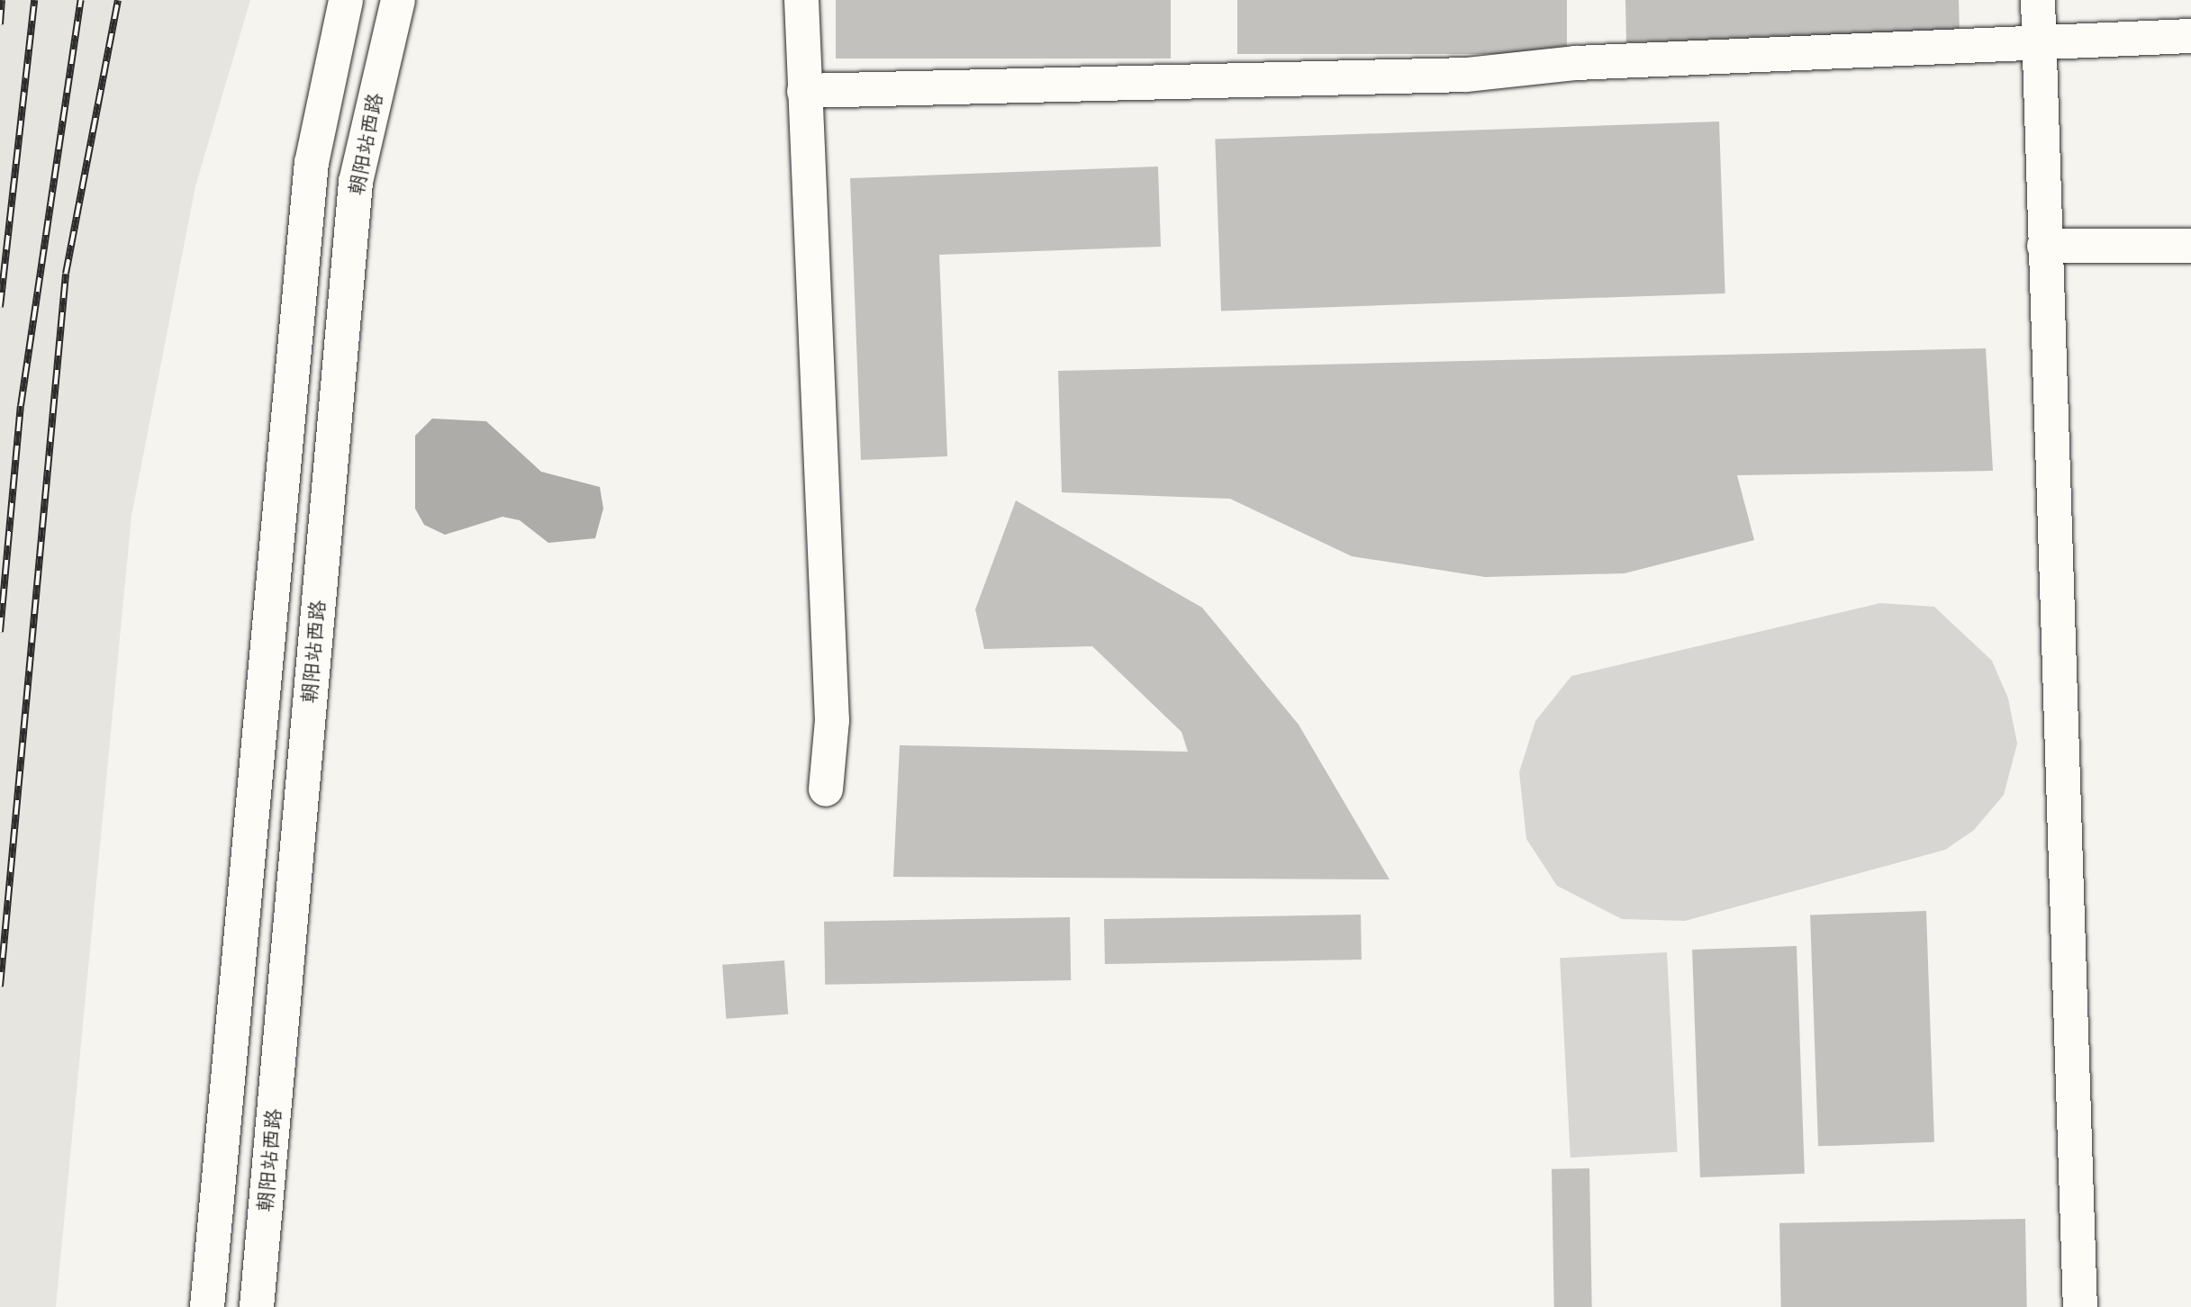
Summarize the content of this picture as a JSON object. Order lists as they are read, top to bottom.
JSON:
{
  "streets": {
    "street": ["朝阳站西路"]
  }
}
